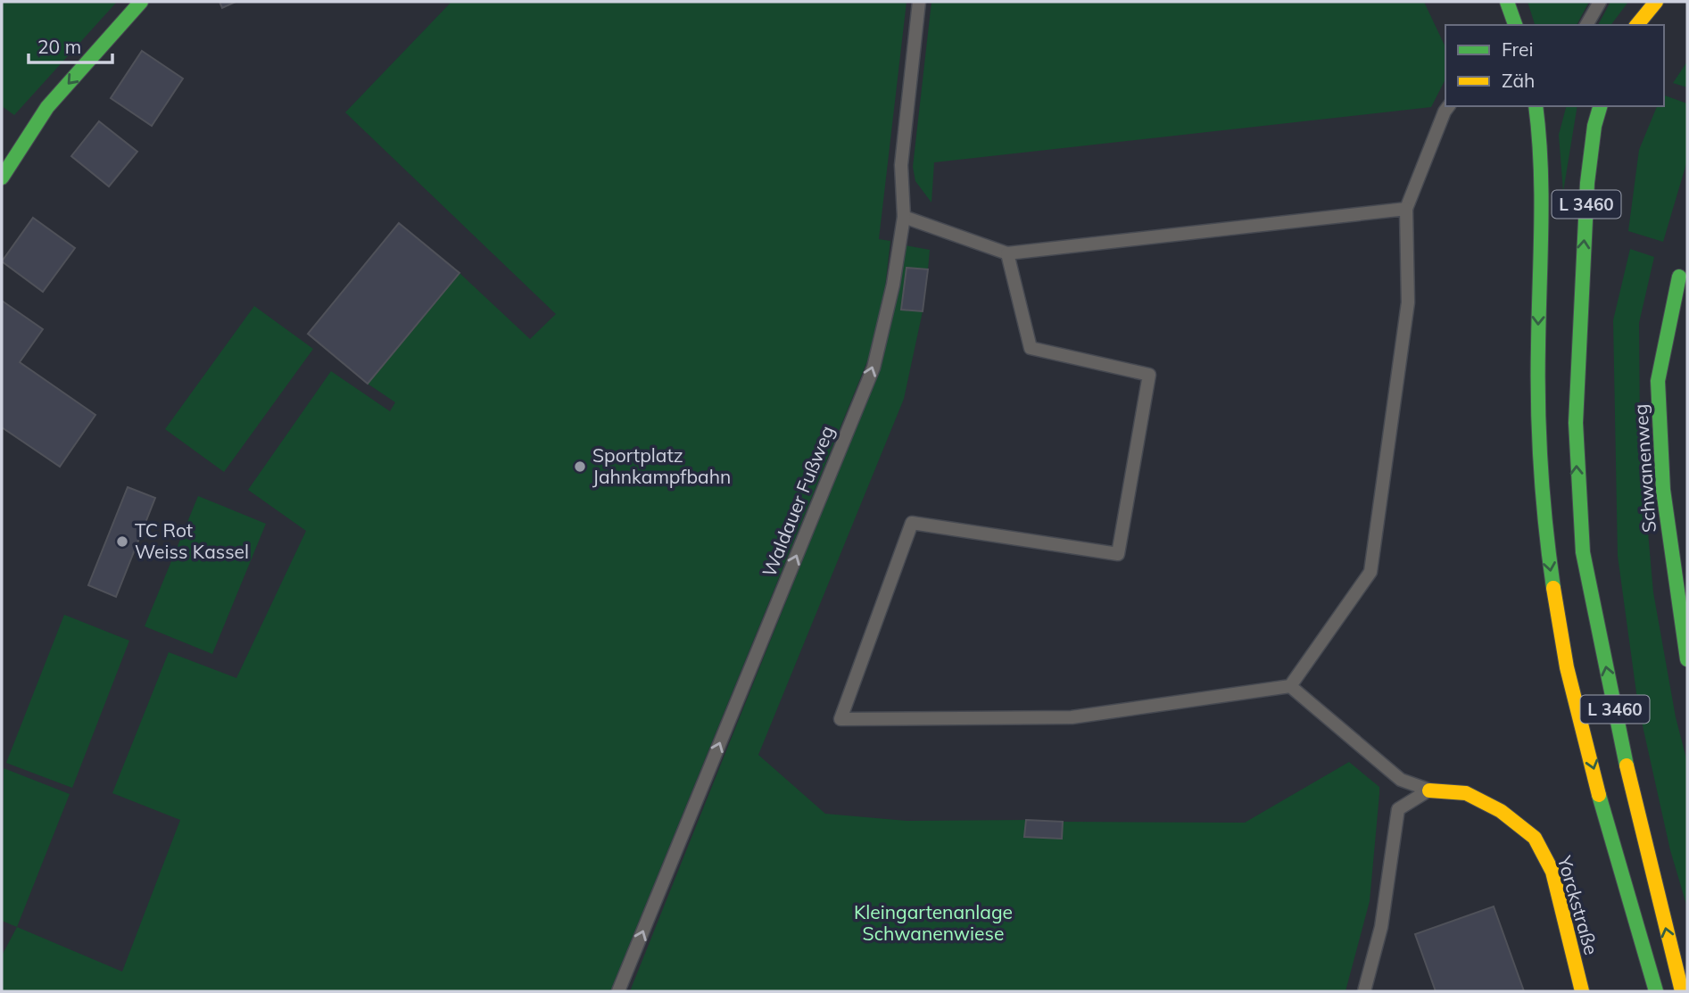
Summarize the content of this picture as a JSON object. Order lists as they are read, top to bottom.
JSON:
{
  "streets": {
    "main road": ["L 3460", "Schwanenweg", "Yorckstraße"],
    "lane": ["Waldauer Fußweg"]
  },
  "one_way": ["Waldauer Fußweg"],
  "parks": ["Kleingartenanlage Schwanenwiese"],
  "places": ["Sportplatz Jahnkampfbahn", "TC Rot Weiss Kassel"],
  "legend": ["Frei", "Zäh"],
  "scale_bar": "20 m"
}
